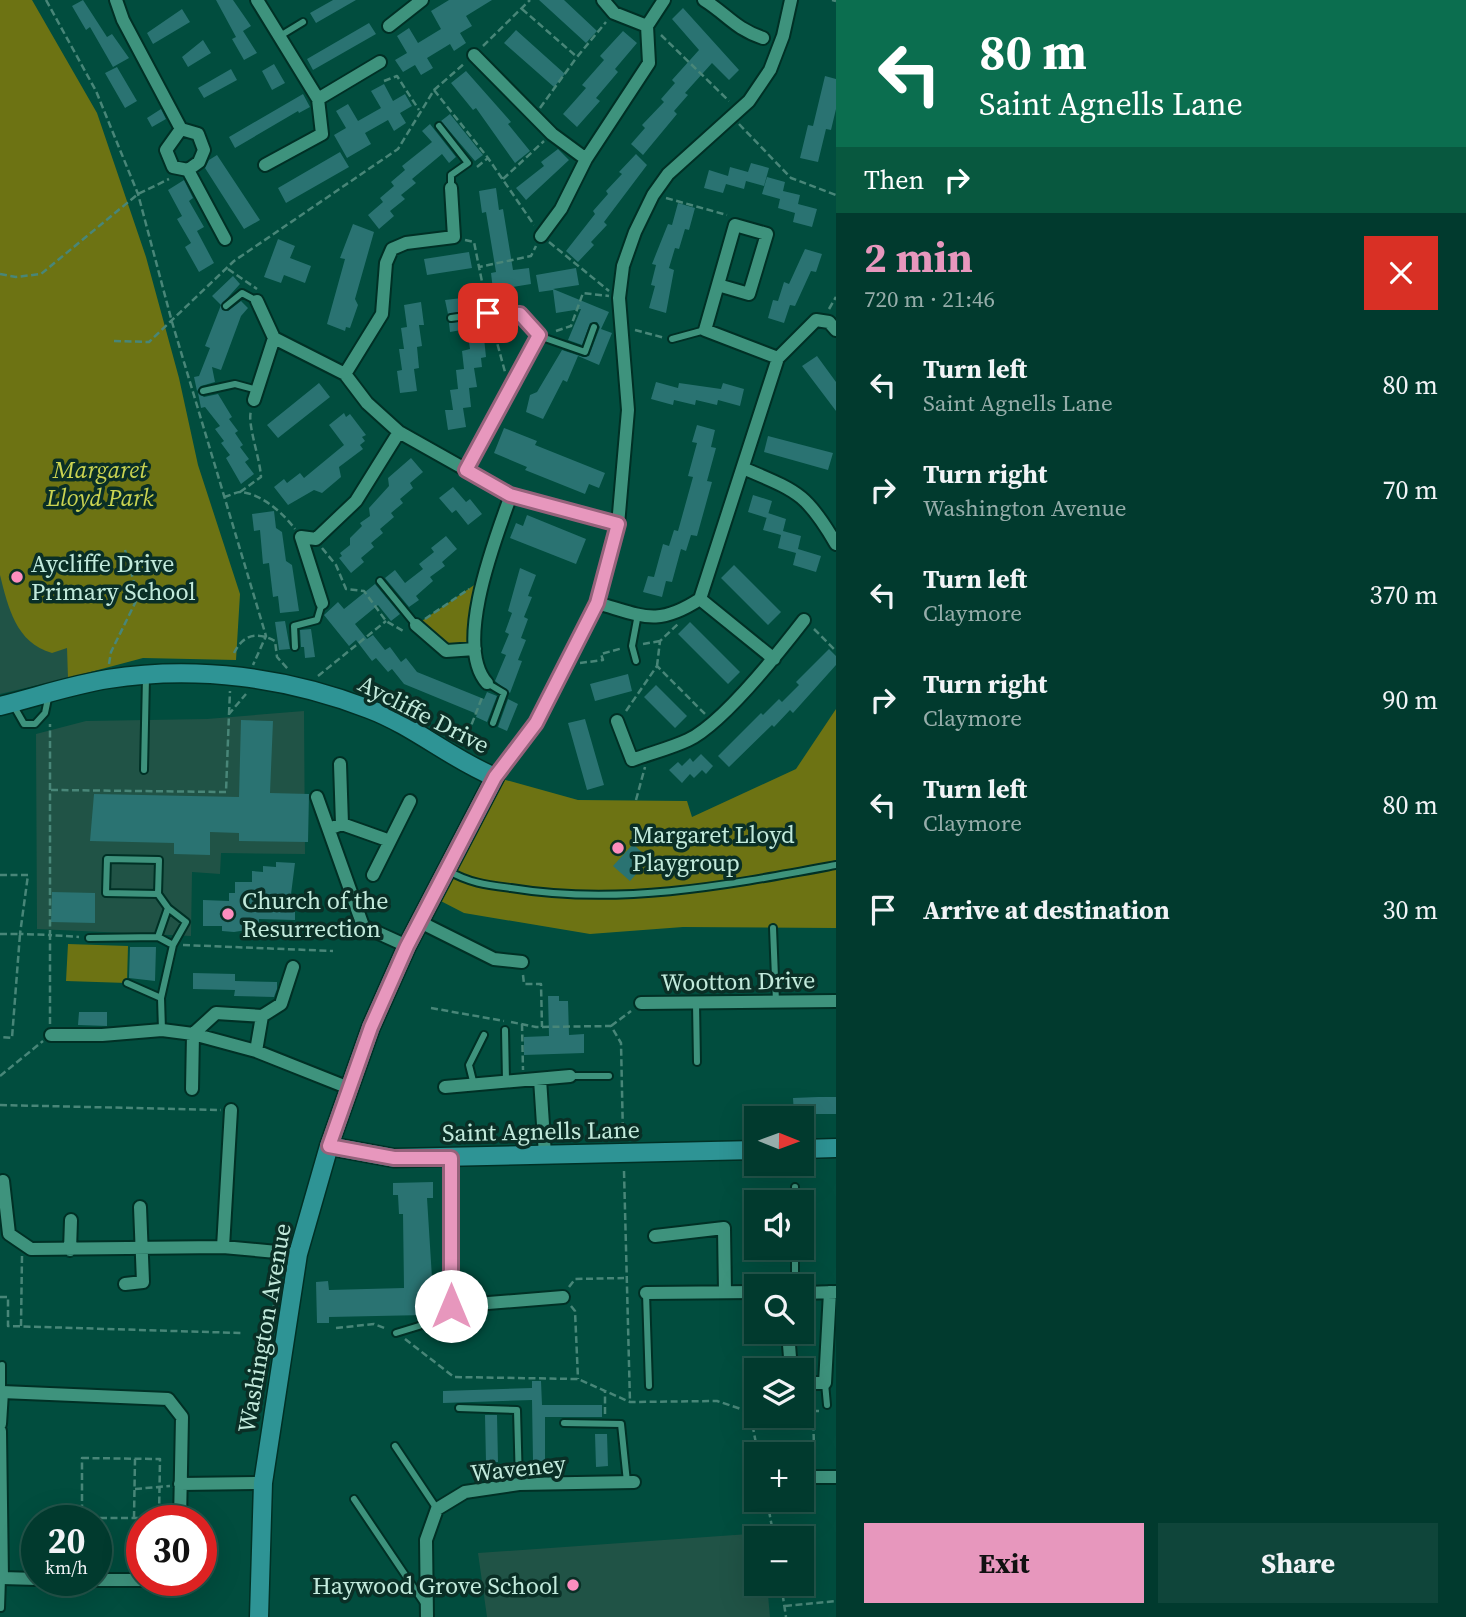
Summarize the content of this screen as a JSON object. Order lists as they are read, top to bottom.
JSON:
{
  "streets": {
    "street": [
      "Aycliffe Drive",
      "Wootton Drive",
      "Saint Agnells Lane",
      "Washington Avenue",
      "Waveney"
    ]
  },
  "crossings": [
    ["Aycliffe Drive", "Washington Avenue"],
    ["Saint Agnells Lane", "Washington Avenue"]
  ],
  "parks": ["Margaret Lloyd Park"],
  "places": [
    "Aycliffe Drive Primary School",
    "Margaret Lloyd Playgroup",
    "Church of the Resurrection",
    "Haywood Grove School"
  ],
  "north": "right",
  "page": {
    "turn": ["80 m", "Saint Agnells Lane"],
    "then": "Then",
    "heading": ["2 min", "720 m · 21:46"],
    "list": [
      {
        "name": "Turn left",
        "note": "Saint Agnells Lane",
        "value": "80 m"
      },
      {
        "name": "Turn right",
        "note": "Washington Avenue",
        "value": "70 m"
      },
      {
        "name": "Turn left",
        "note": "Claymore",
        "value": "370 m"
      },
      {
        "name": "Turn right",
        "note": "Claymore",
        "value": "90 m"
      },
      {
        "name": "Turn left",
        "note": "Claymore",
        "value": "80 m"
      },
      {
        "name": "Arrive at destination",
        "value": "30 m"
      }
    ],
    "map_buttons": ["+", "−"],
    "speed": "20 km/h",
    "limit": "30",
    "buttons": ["Exit", "Share"]
  }
}
